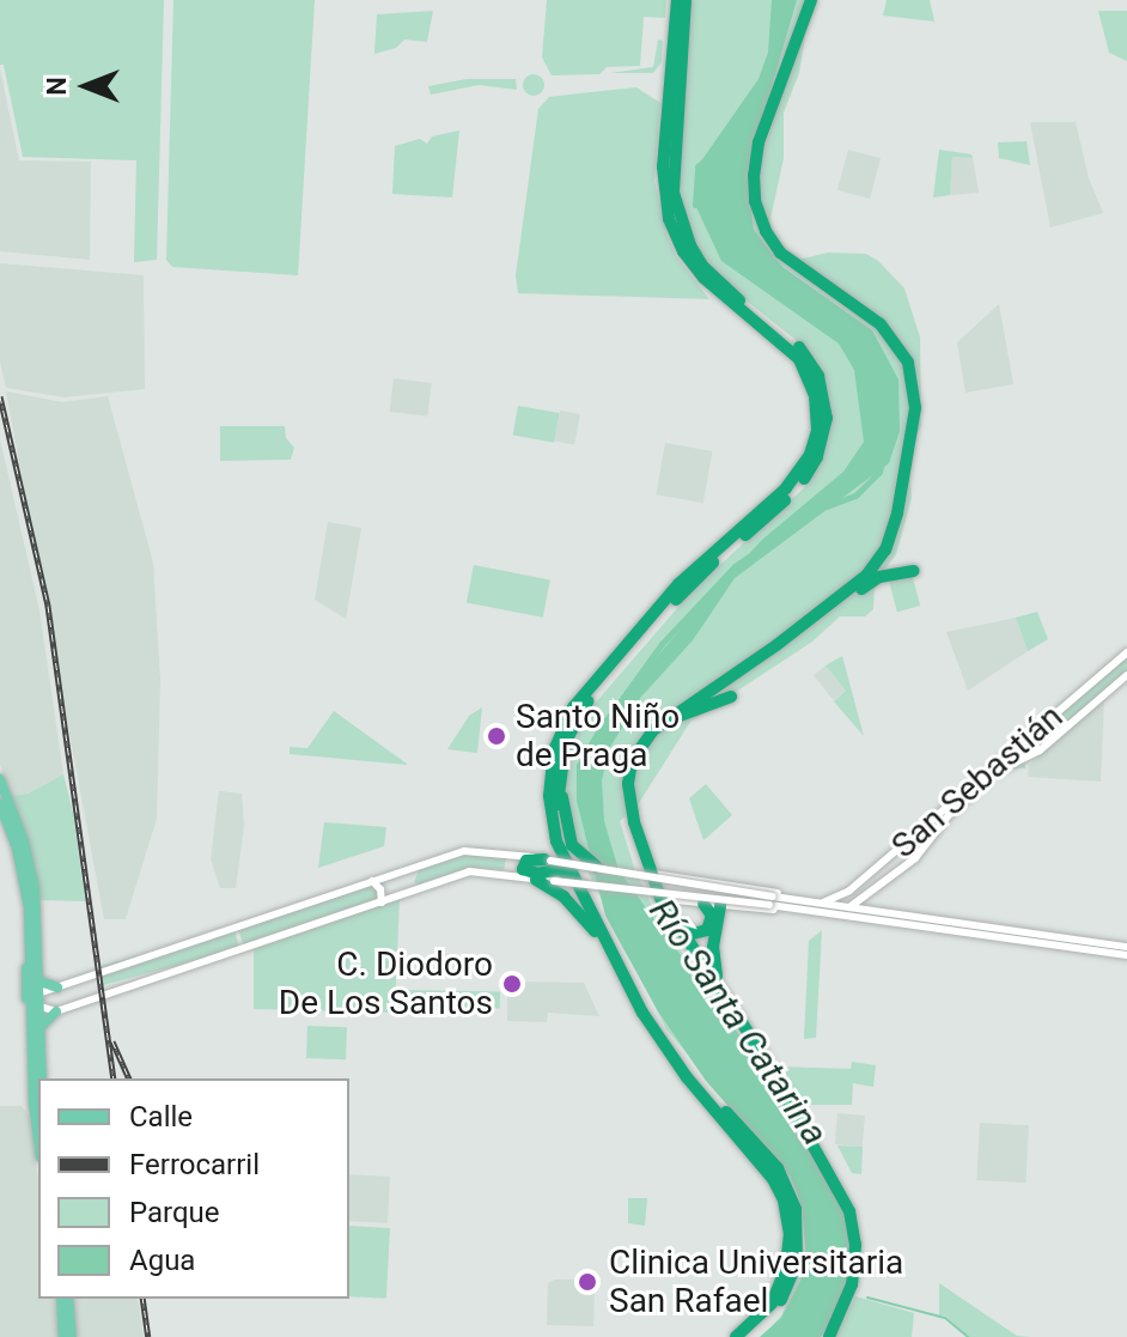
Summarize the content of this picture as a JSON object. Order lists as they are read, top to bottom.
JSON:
{
  "streets": {
    "main road": ["San Sebastián"]
  },
  "water": ["Río Santa Catarina"],
  "places": ["Santo Niño de Praga", "C. Diodoro De Los Santos", "Clinica Universitaria San Rafael"],
  "legend": [
    "Calle",
    "Ferrocarril",
    "Parque",
    "Agua"
  ],
  "north": "left"
}
